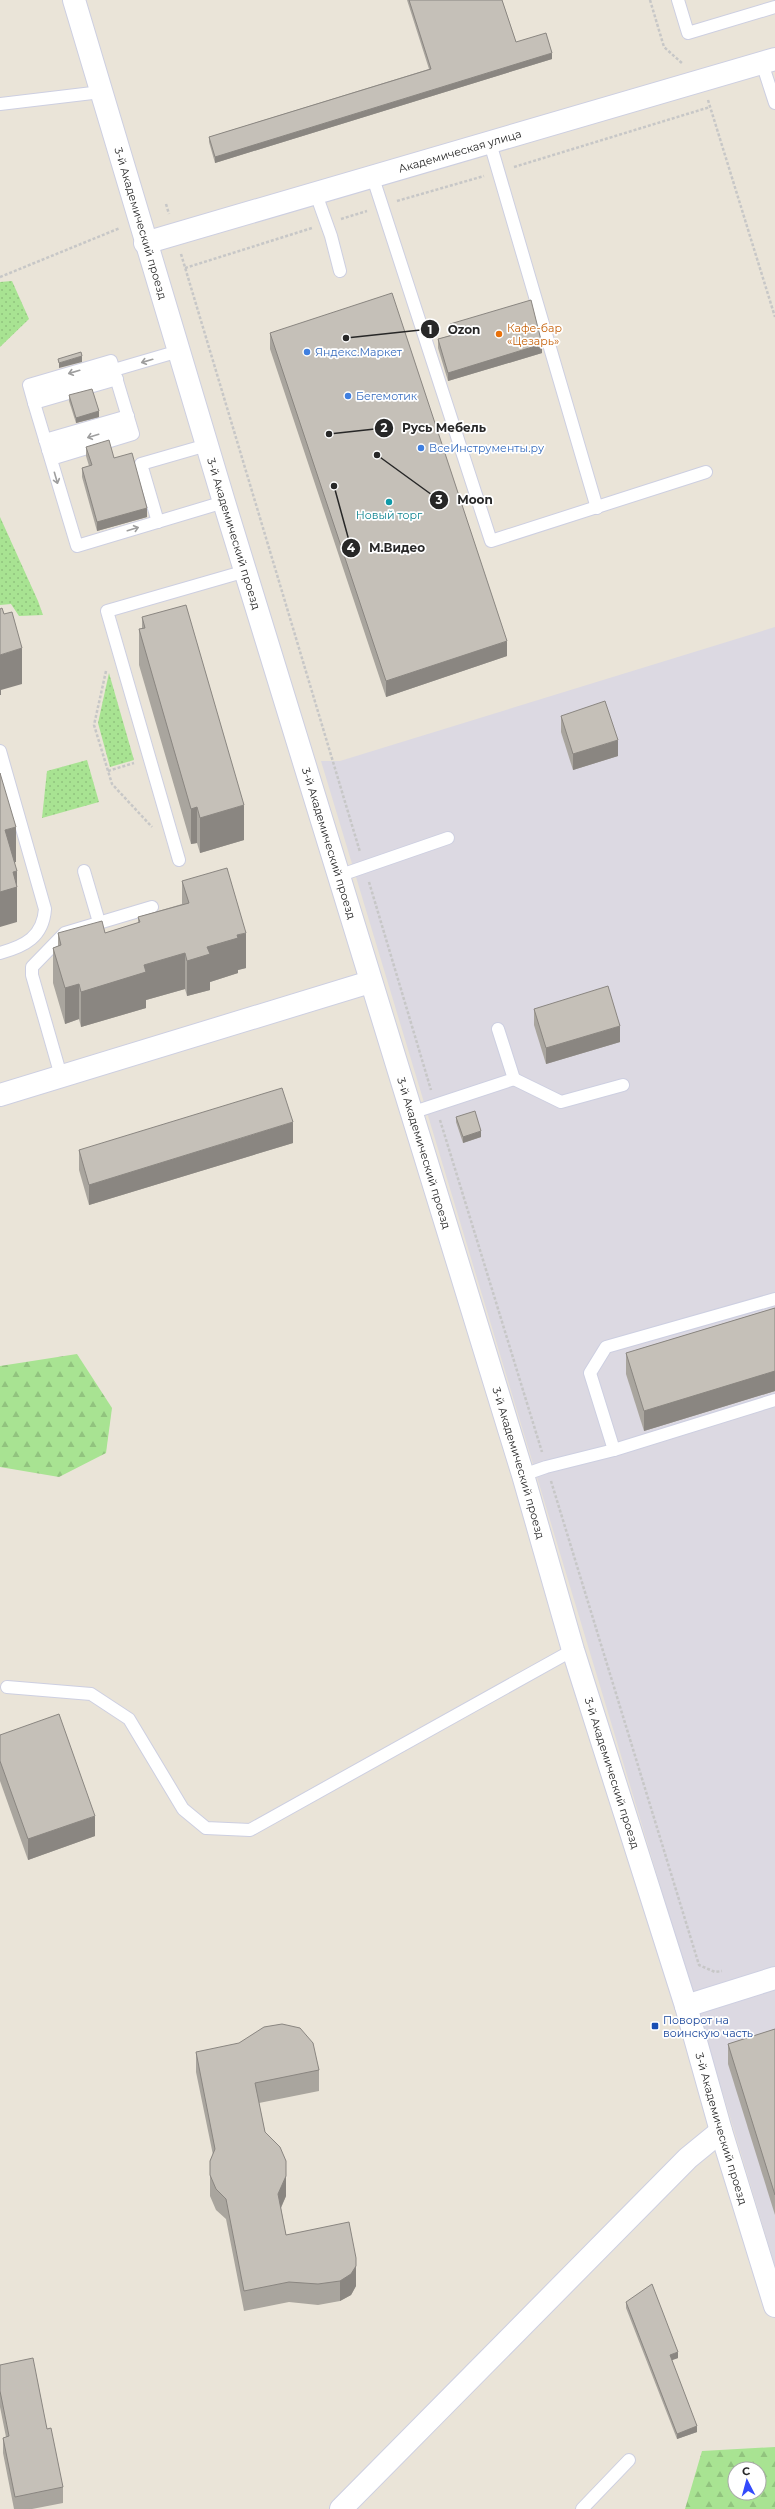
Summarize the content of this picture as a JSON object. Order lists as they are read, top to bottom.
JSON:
{
  "streets": {
    "street": ["Академическая улица", "3-й Академический проезд"]
  },
  "crossings": [
    ["Академическая улица", "3-й Академический проезд"]
  ],
  "places": {
    "other": [
      "Кафе-бар «Цезарь»",
      "Ozon",
      "Яндекс.Маркет",
      "Бегемотик",
      "Русь Мебель",
      "ВсеИнструменты.ру",
      "Moon",
      "М.Видео",
      "Новый торг"
    ],
    "transit": ["Поворот на воинскую часть"]
  },
  "north": "top"
}
